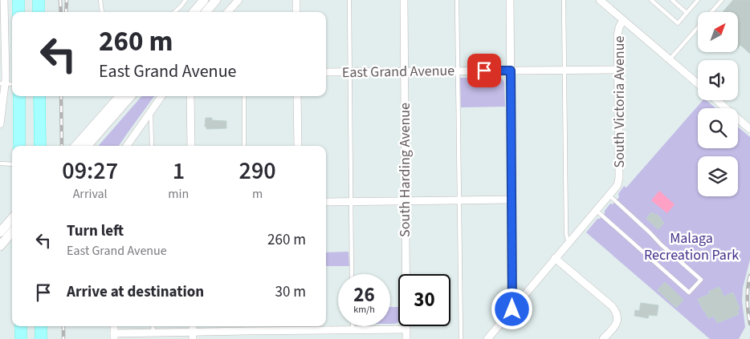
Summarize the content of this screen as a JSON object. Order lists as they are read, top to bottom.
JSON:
{
  "streets": {
    "street": ["East Grand Avenue", "South Victoria Avenue", "South Harding Avenue"]
  },
  "crossings": [
    ["East Grand Avenue", "South Victoria Avenue"],
    ["East Grand Avenue", "South Harding Avenue"]
  ],
  "parks": ["Malaga Recreation Park"],
  "north": "top right",
  "page": {
    "turn": ["260 m", "East Grand Avenue"],
    "eta": [
      "09:27",
      "Arrival",
      "1",
      "min",
      "290",
      "m"
    ],
    "list": [
      {
        "name": "Turn left",
        "note": "East Grand Avenue",
        "value": "260 m"
      },
      {
        "name": "Arrive at destination",
        "value": "30 m"
      }
    ],
    "speed": "26 km/h",
    "limit": "30"
  }
}
